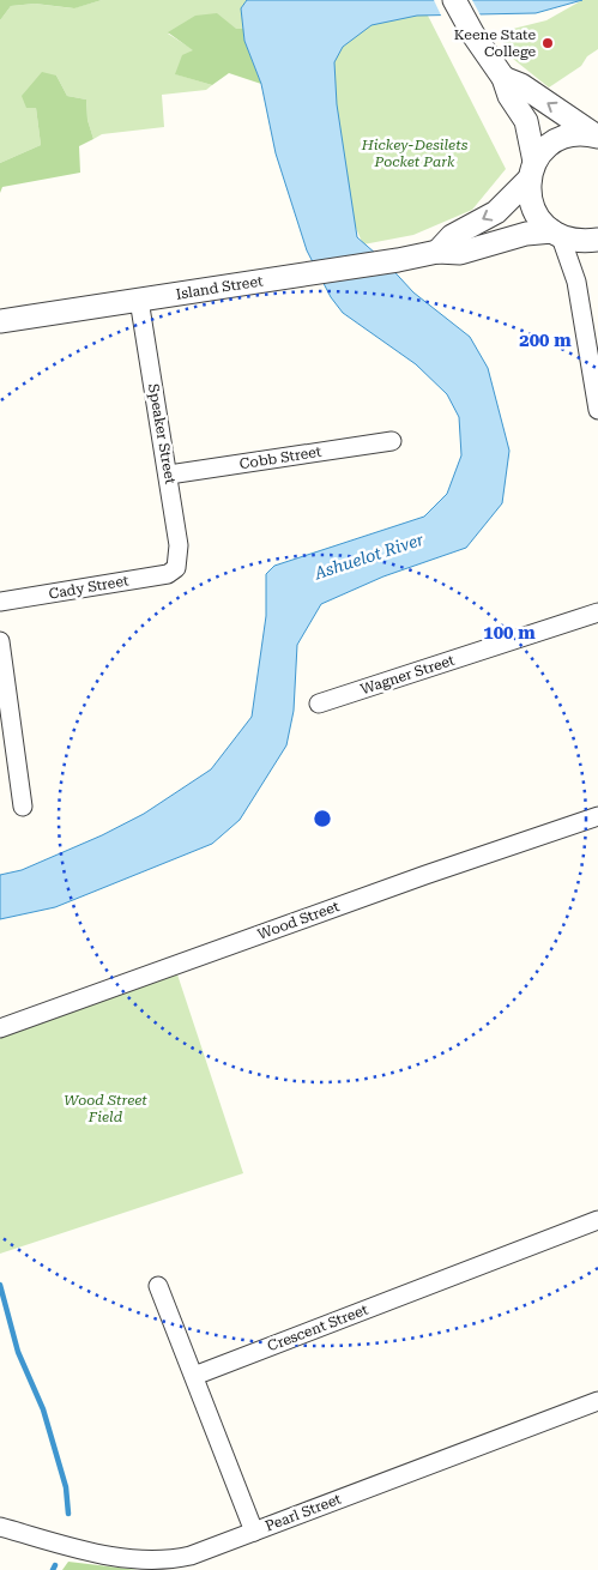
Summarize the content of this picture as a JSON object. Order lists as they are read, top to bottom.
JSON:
{
  "streets": {
    "street": [
      "Island Street",
      "Speaker Street",
      "Cobb Street",
      "Cady Street",
      "Wagner Street",
      "Wood Street",
      "Crescent Street",
      "Pearl Street"
    ]
  },
  "crossings": [
    ["Island Street", "Speaker Street"],
    ["Speaker Street", "Cobb Street"],
    ["Speaker Street", "Cady Street"]
  ],
  "water": ["Ashuelot River"],
  "parks": ["Hickey-Desilets Pocket Park", "Wood Street Field"],
  "places": ["Keene State College"],
  "rings": ["200 m", "100 m"]
}
